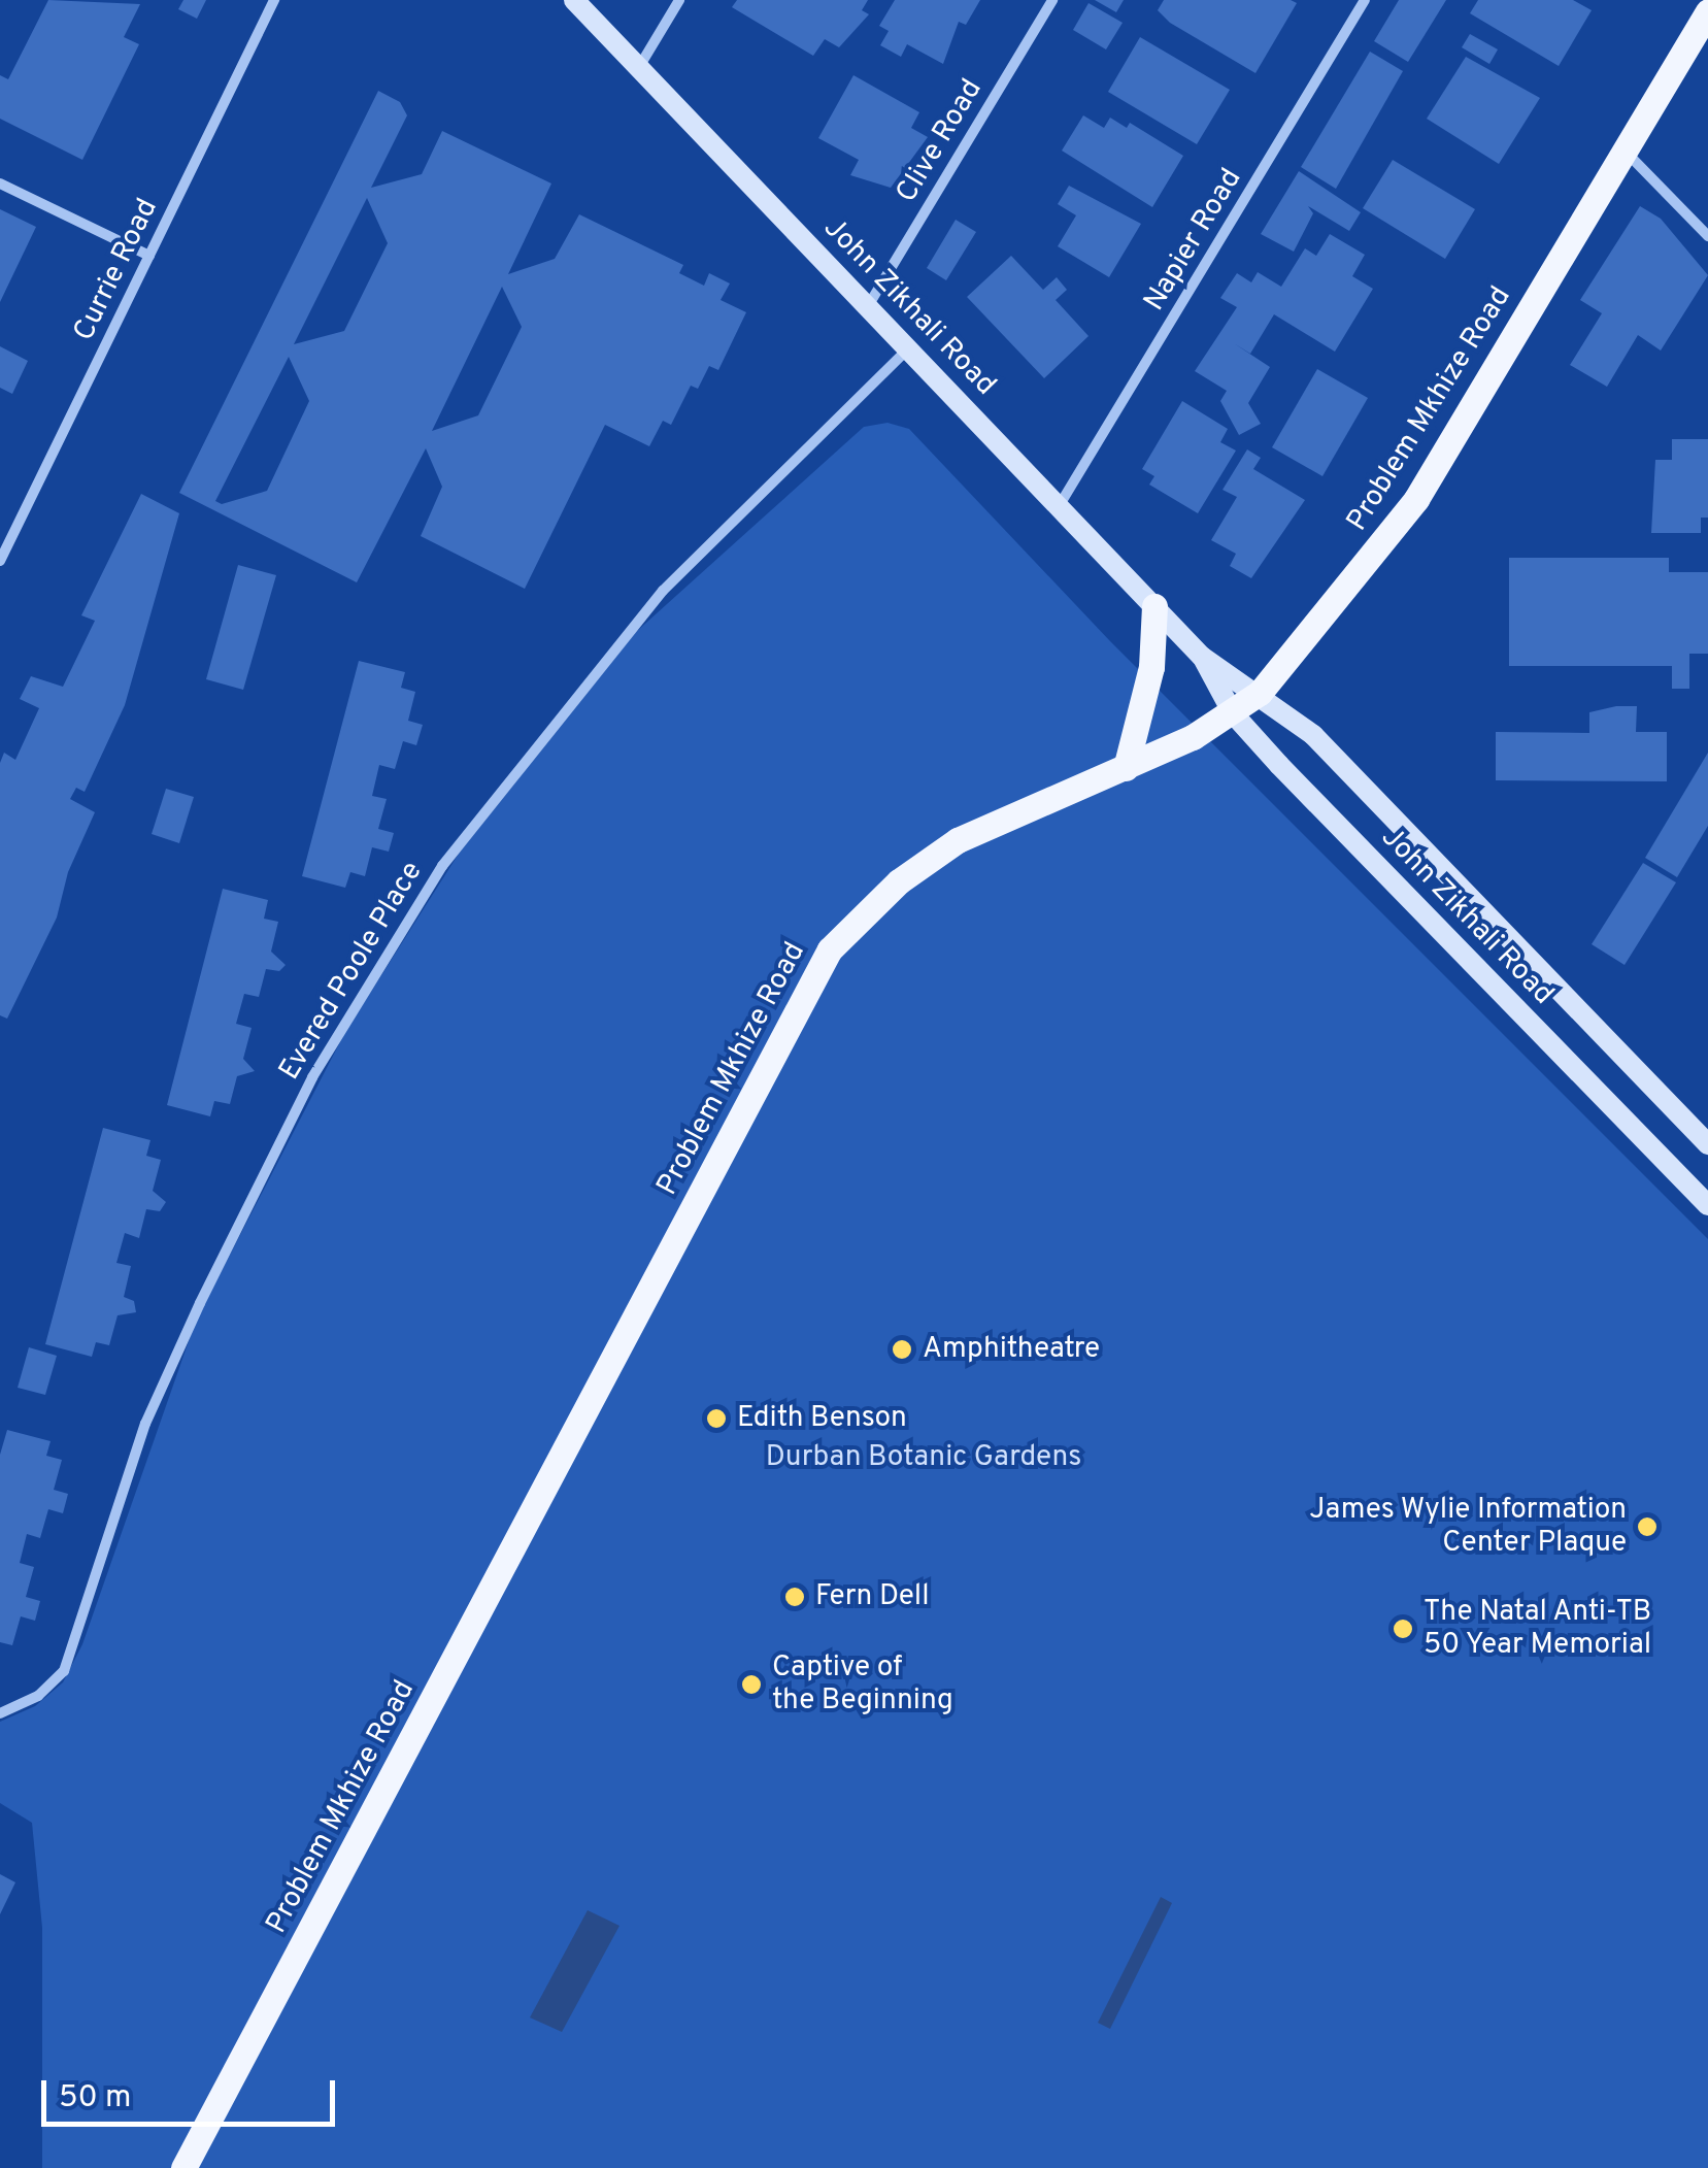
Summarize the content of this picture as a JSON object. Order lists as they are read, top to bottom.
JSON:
{
  "streets": {
    "main road": ["John Zikhali Road", "Problem Mkhize Road"],
    "street": [
      "Clive Road",
      "Napier Road",
      "Currie Road",
      "Evered Poole Place"
    ]
  },
  "crossings": [
    ["Clive Road", "John Zikhali Road"],
    ["Napier Road", "John Zikhali Road"],
    ["John Zikhali Road", "Problem Mkhize Road"],
    ["John Zikhali Road", "Evered Poole Place"]
  ],
  "parks": ["Durban Botanic Gardens"],
  "places": [
    "Amphitheatre",
    "Edith Benson",
    "James Wylie Information Center Plaque",
    "Fern Dell",
    "The Natal Anti-TB 50 Year Memorial",
    "Captive of the Beginning"
  ],
  "scale_bar": "50 m"
}
